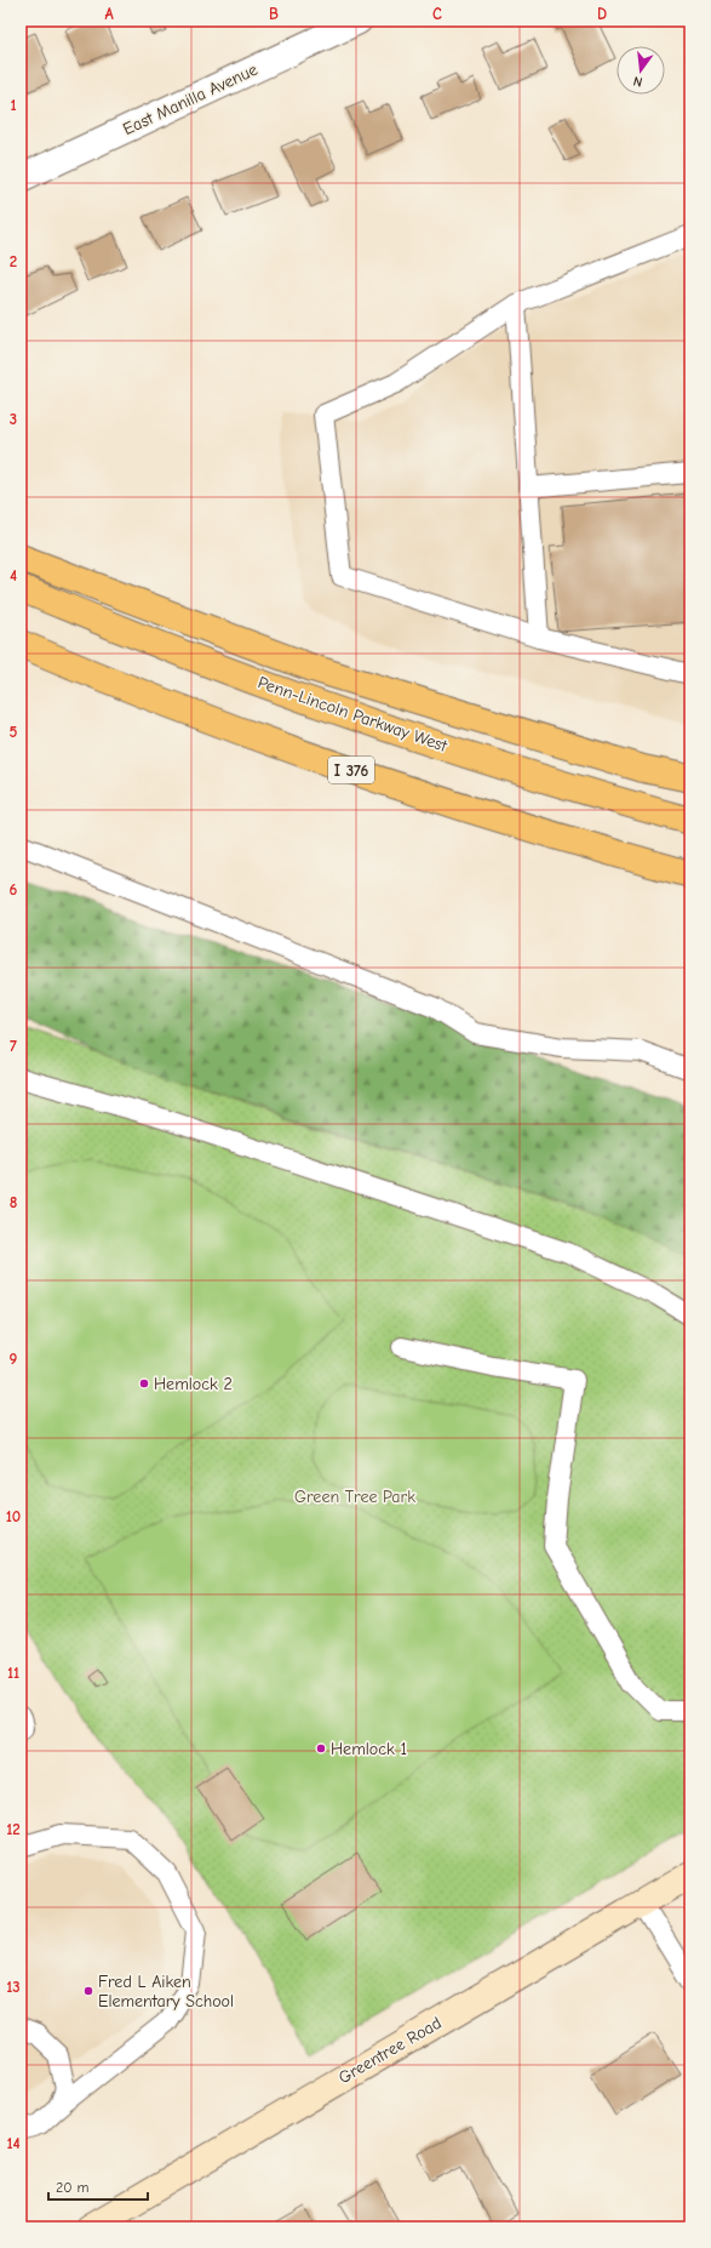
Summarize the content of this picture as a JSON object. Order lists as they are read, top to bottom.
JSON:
{
  "streets": {
    "highway": ["Penn-Lincoln Parkway West", "I 376"],
    "main road": ["Greentree Road"],
    "street": ["East Manilla Avenue"]
  },
  "parks": ["Green Tree Park"],
  "places": ["Hemlock 2", "Hemlock 1", "Fred L Aiken Elementary School"],
  "scale_bar": "20 m",
  "north": "bottom",
  "grid": {
    "columns": [
      "A",
      "B",
      "C",
      "D"
    ],
    "rows": [
      "1",
      "2",
      "3",
      "4",
      "5",
      "6",
      "7",
      "8",
      "9",
      "10",
      "11",
      "12",
      "13",
      "14"
    ]
  }
}
